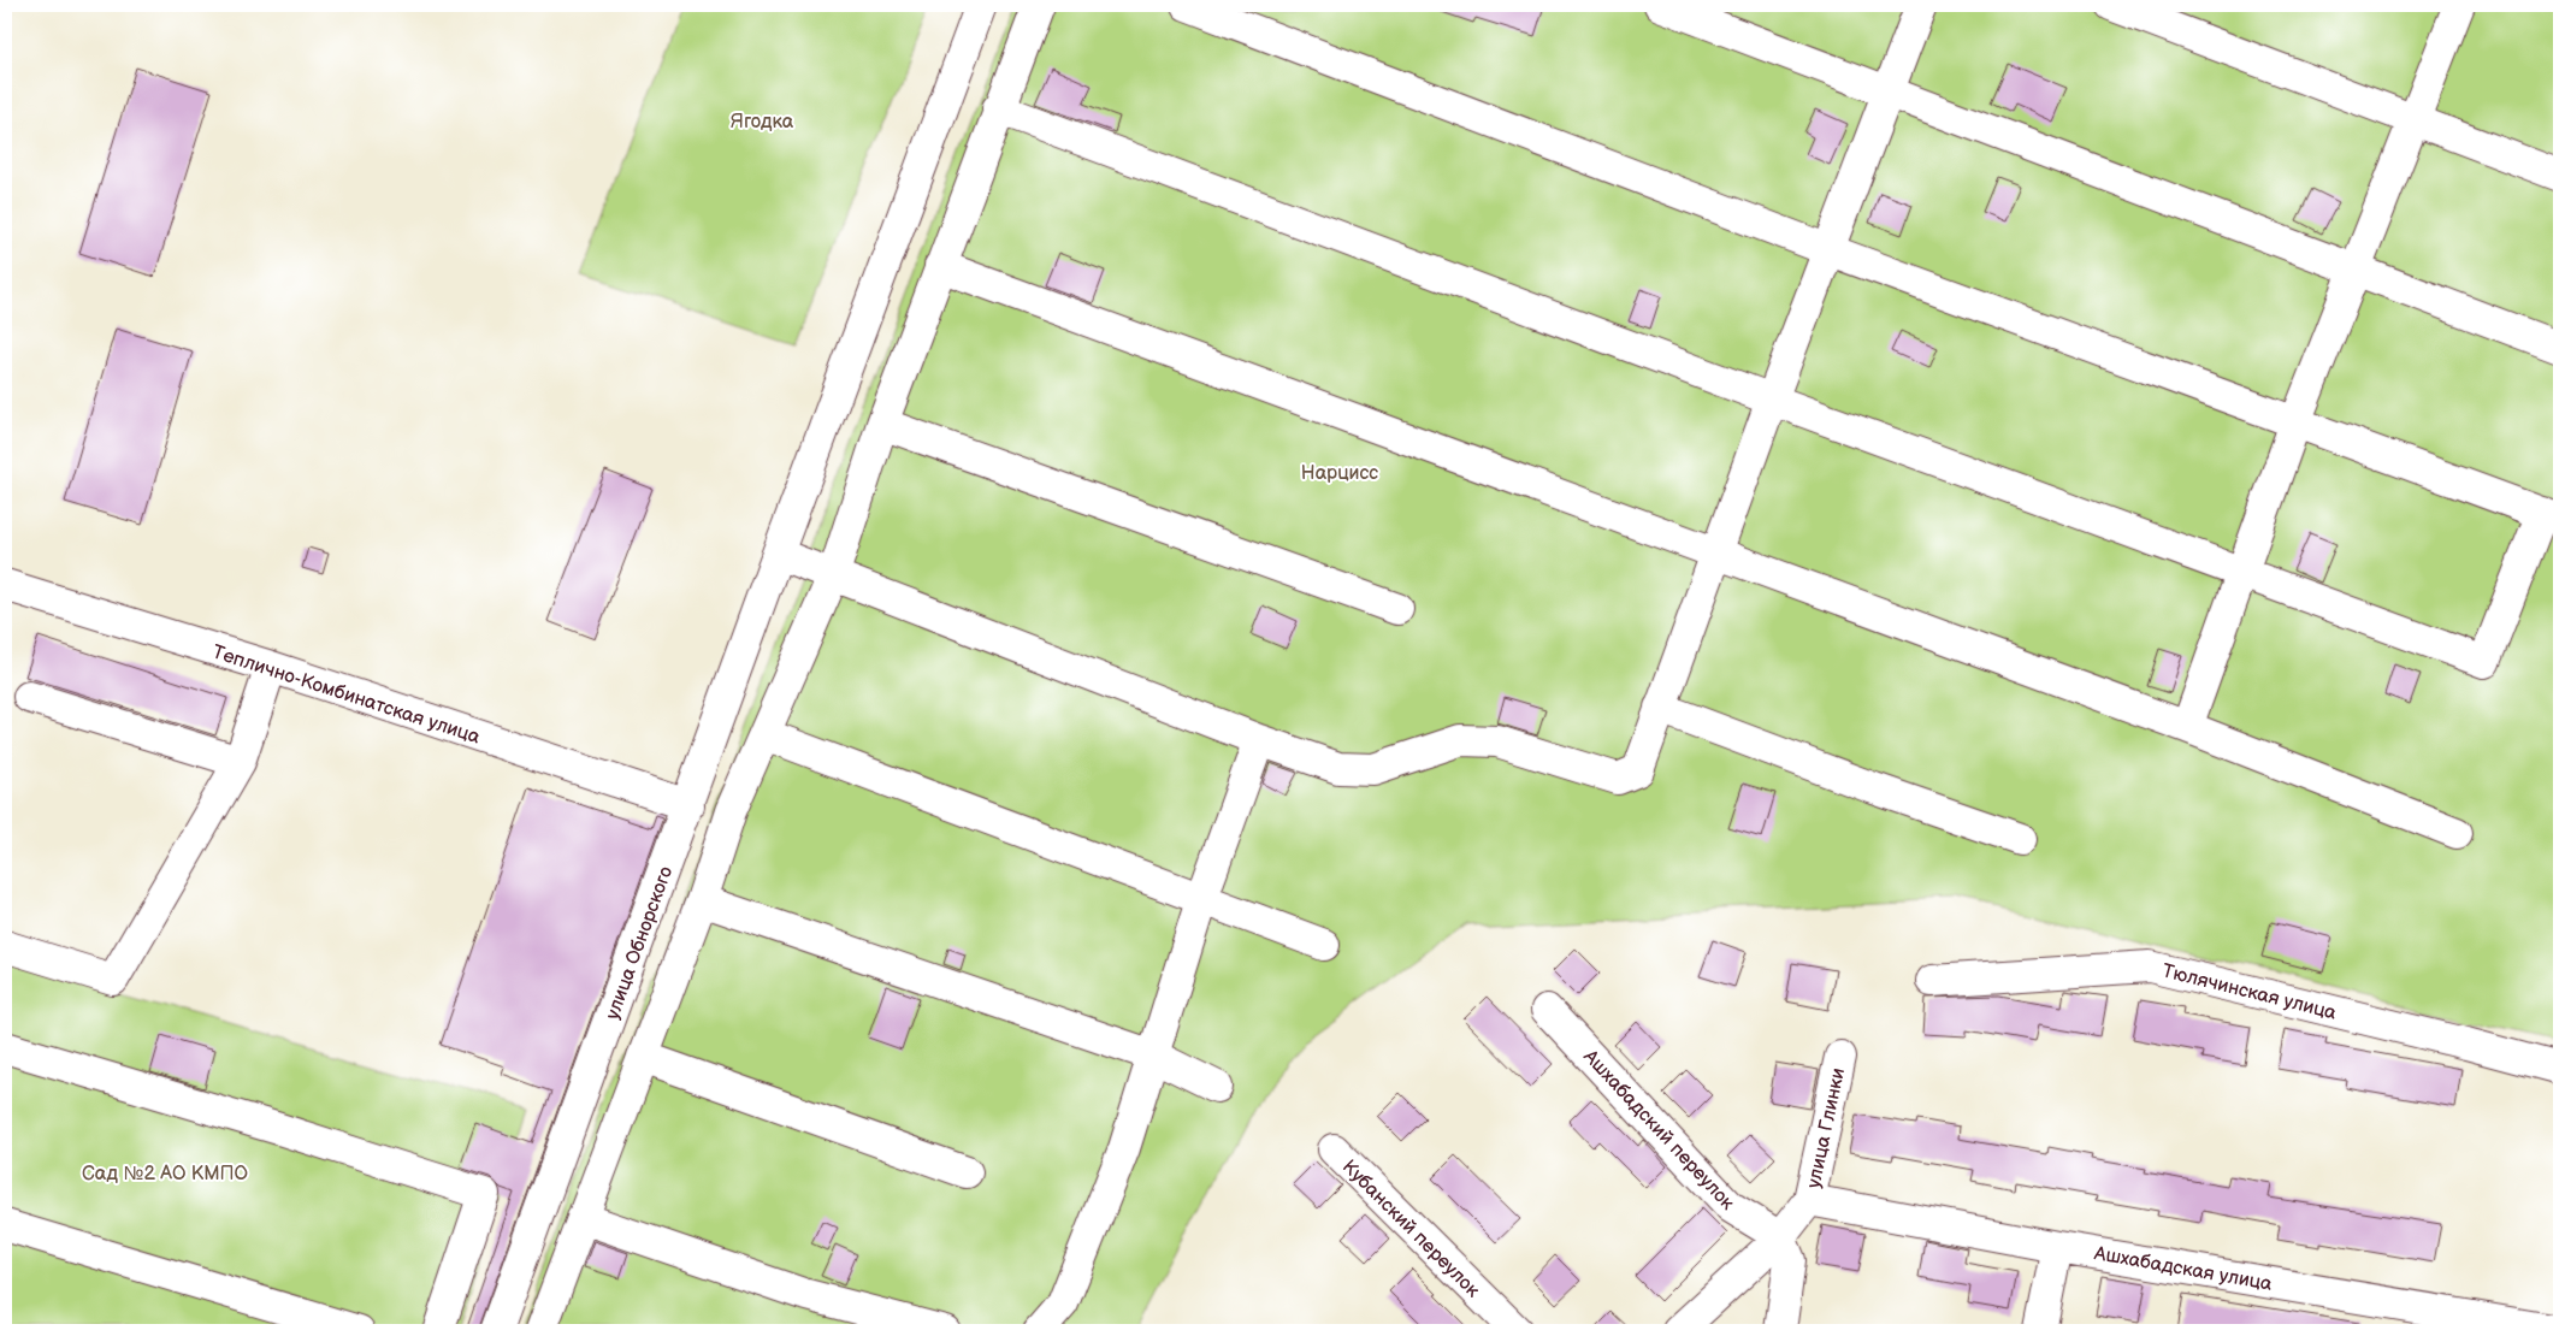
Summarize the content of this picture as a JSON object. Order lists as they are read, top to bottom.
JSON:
{
  "streets": {
    "street": [
      "Теплично-Комбинатская улица",
      "улица Обнорского",
      "Тюлячинская улица",
      "улица Глинки",
      "Ашхабадский переулок",
      "Кубанский переулок",
      "Ашхабадская улица"
    ]
  },
  "crossings": [
    ["Теплично-Комбинатская улица", "улица Обнорского"],
    ["улица Глинки", "Ашхабадская улица"]
  ],
  "parks": ["Ягодка", "Нарцисс", "Сад №2 АО КМПО"]
}
